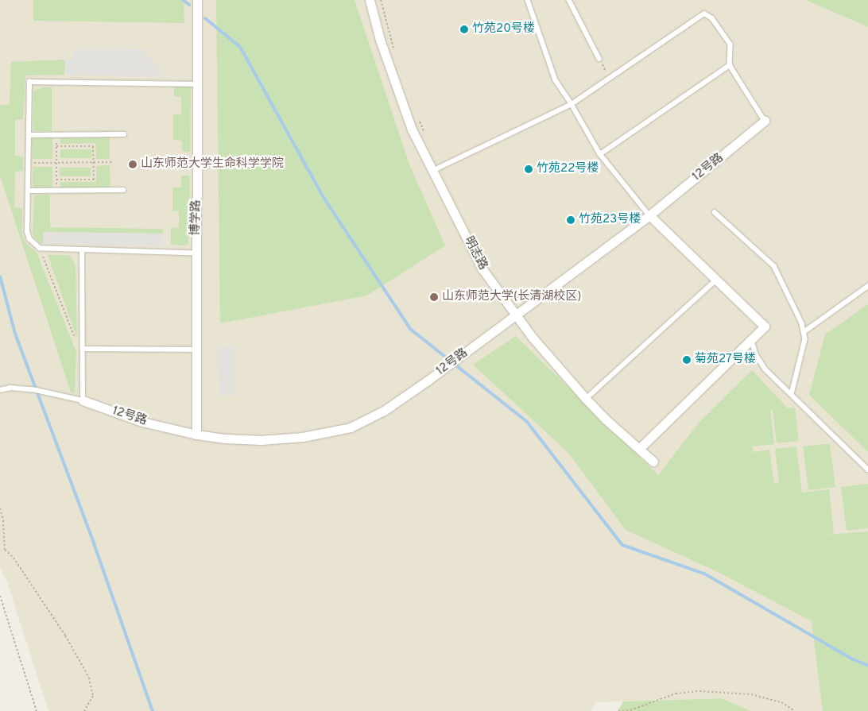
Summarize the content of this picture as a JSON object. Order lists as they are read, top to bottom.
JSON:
{
  "streets": {
    "street": ["12号路", "博学路", "明志路"]
  },
  "crossings": [
    ["12号路", "博学路"],
    ["12号路", "明志路"]
  ],
  "places": [
    "竹苑20号楼",
    "山东师范大学生命科学学院",
    "竹苑22号楼",
    "竹苑23号楼",
    "山东师范大学(长清湖校区)",
    "菊苑27号楼"
  ]
}
